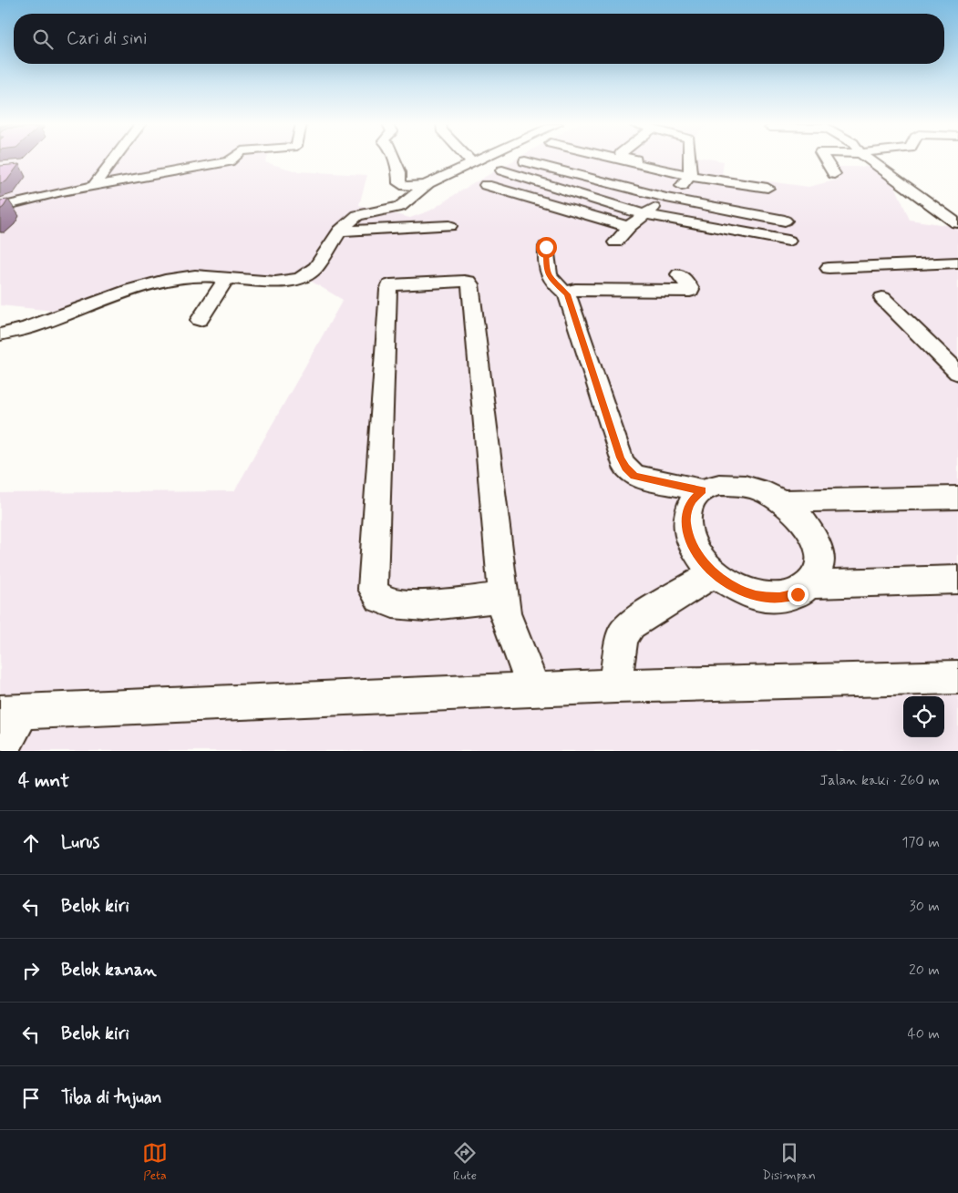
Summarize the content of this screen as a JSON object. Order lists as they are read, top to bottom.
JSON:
{
  "page": {
    "search": "Cari di sini",
    "heading": ["4 mnt", "Jalan kaki · 260 m"],
    "list": [
      ["Lurus", "170 m"],
      ["Belok kiri", "30 m"],
      ["Belok kanan", "20 m"],
      ["Belok kiri", "40 m"],
      "Tiba di tujuan"
    ],
    "nav": ["Peta", "Rute", "Disimpan"]
  }
}
